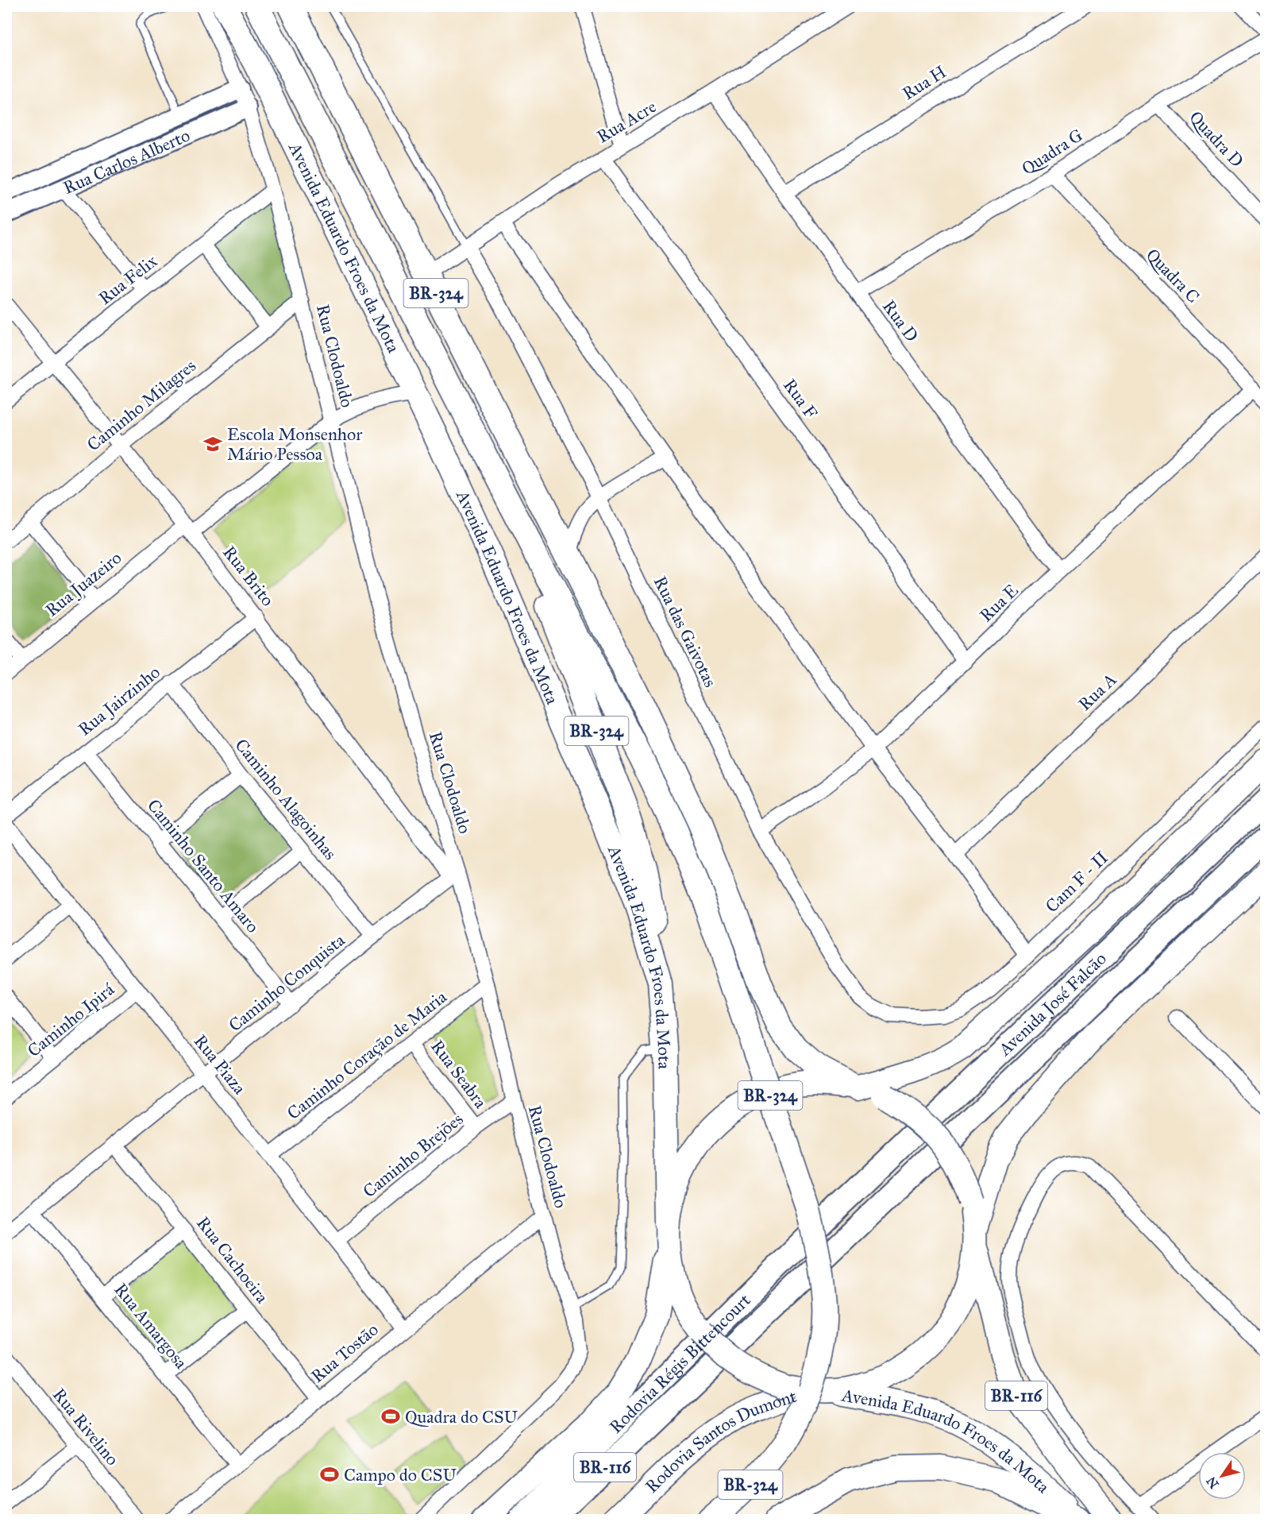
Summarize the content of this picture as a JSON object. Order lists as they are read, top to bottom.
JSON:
{
  "streets": {
    "highway": [
      "Avenida Eduardo Froes da Mota",
      "BR-324",
      "BR-116",
      "Rodovia Santos Dumont"
    ],
    "main road": ["Avenida José Falcão", "Rodovia Régis Bittencourt"],
    "street": [
      "Rua H",
      "Rua Acre",
      "Quadra D",
      "Quadra G",
      "Rua Carlos Alberto",
      "Quadra C",
      "Rua Felix",
      "Rua D",
      "Rua Clodoaldo",
      "Rua F",
      "Caminho Milagres",
      "Rua Brito",
      "Rua Juazeiro",
      "Rua E",
      "Rua das Gaivotas",
      "Rua A",
      "Rua Jairzinho",
      "Caminho Alagoinhas",
      "Caminho Santo Amaro",
      "Cam F - II",
      "Caminho Conquista",
      "Caminho Ipirá",
      "Caminho Coração de Maria",
      "Rua Piaza",
      "Rua Seabra",
      "Caminho Brejões",
      "Rua Cachoeira",
      "Rua Amargosa",
      "Rua Tostão",
      "Rua Rivelino"
    ]
  },
  "crossings": [
    ["Rua H", "Rua D"],
    ["Rua Acre", "Avenida Eduardo Froes da Mota"],
    ["Rua Acre", "Rua D"],
    ["Rua Acre", "Rua F"],
    ["Rua Acre", "Rua das Gaivotas"],
    ["Quadra D", "Quadra G"],
    ["Quadra G", "Quadra C"],
    ["Quadra G", "Rua D"],
    ["Rua Carlos Alberto", "Rua Clodoaldo"],
    ["Avenida Eduardo Froes da Mota", "BR-324"],
    ["Avenida Eduardo Froes da Mota", "Rua Juazeiro"],
    ["Avenida Eduardo Froes da Mota", "BR-116"],
    ["Avenida Eduardo Froes da Mota", "Rodovia Santos Dumont"],
    ["Quadra C", "Rua E"],
    ["Rua Felix", "Rua Clodoaldo"],
    ["Rua Felix", "Rua Brito"],
    ["Rua D", "Rua E"],
    ["Rua Clodoaldo", "Caminho Milagres"],
    ["Rua Clodoaldo", "Rua Brito"],
    ["Rua Clodoaldo", "Rua Juazeiro"],
    ["Rua Clodoaldo", "Caminho Conquista"],
    ["Rua Clodoaldo", "Caminho Coração de Maria"],
    ["Rua Clodoaldo", "Caminho Brejões"],
    ["Rua Clodoaldo", "Rua Tostão"],
    ["Rua F", "Rua E"],
    ["Caminho Milagres", "Rua Brito"],
    ["Rua Brito", "Rua Juazeiro"],
    ["Rua Brito", "Rua Jairzinho"],
    ["Rua Brito", "Caminho Conquista"],
    ["Rua E", "Rua das Gaivotas"],
    ["Rua das Gaivotas", "Cam F - II"],
    ["Rua Jairzinho", "Caminho Alagoinhas"],
    ["Rua Jairzinho", "Caminho Santo Amaro"],
    ["Caminho Alagoinhas", "Caminho Conquista"],
    ["Caminho Santo Amaro", "Caminho Conquista"],
    ["Caminho Conquista", "Rua Piaza"],
    ["Caminho Conquista", "Rua Cachoeira"],
    ["Caminho Conquista", "Rua Amargosa"],
    ["Avenida José Falcão", "Rodovia Régis Bittencourt"],
    ["Caminho Ipirá", "Rua Piaza"],
    ["Caminho Coração de Maria", "Rua Piaza"],
    ["Caminho Coração de Maria", "Rua Seabra"],
    ["Rua Piaza", "Caminho Brejões"],
    ["Rua Piaza", "Rua Tostão"],
    ["Rua Seabra", "Caminho Brejões"],
    ["Rua Cachoeira", "Rua Tostão"],
    ["Rua Amargosa", "Rua Tostão"]
  ],
  "places": {
    "school or university": ["Escola Monsenhor Mário Pessoa"],
    "sports": ["Quadra do CSU", "Campo do CSU"]
  },
  "north": "bottom left"
}
